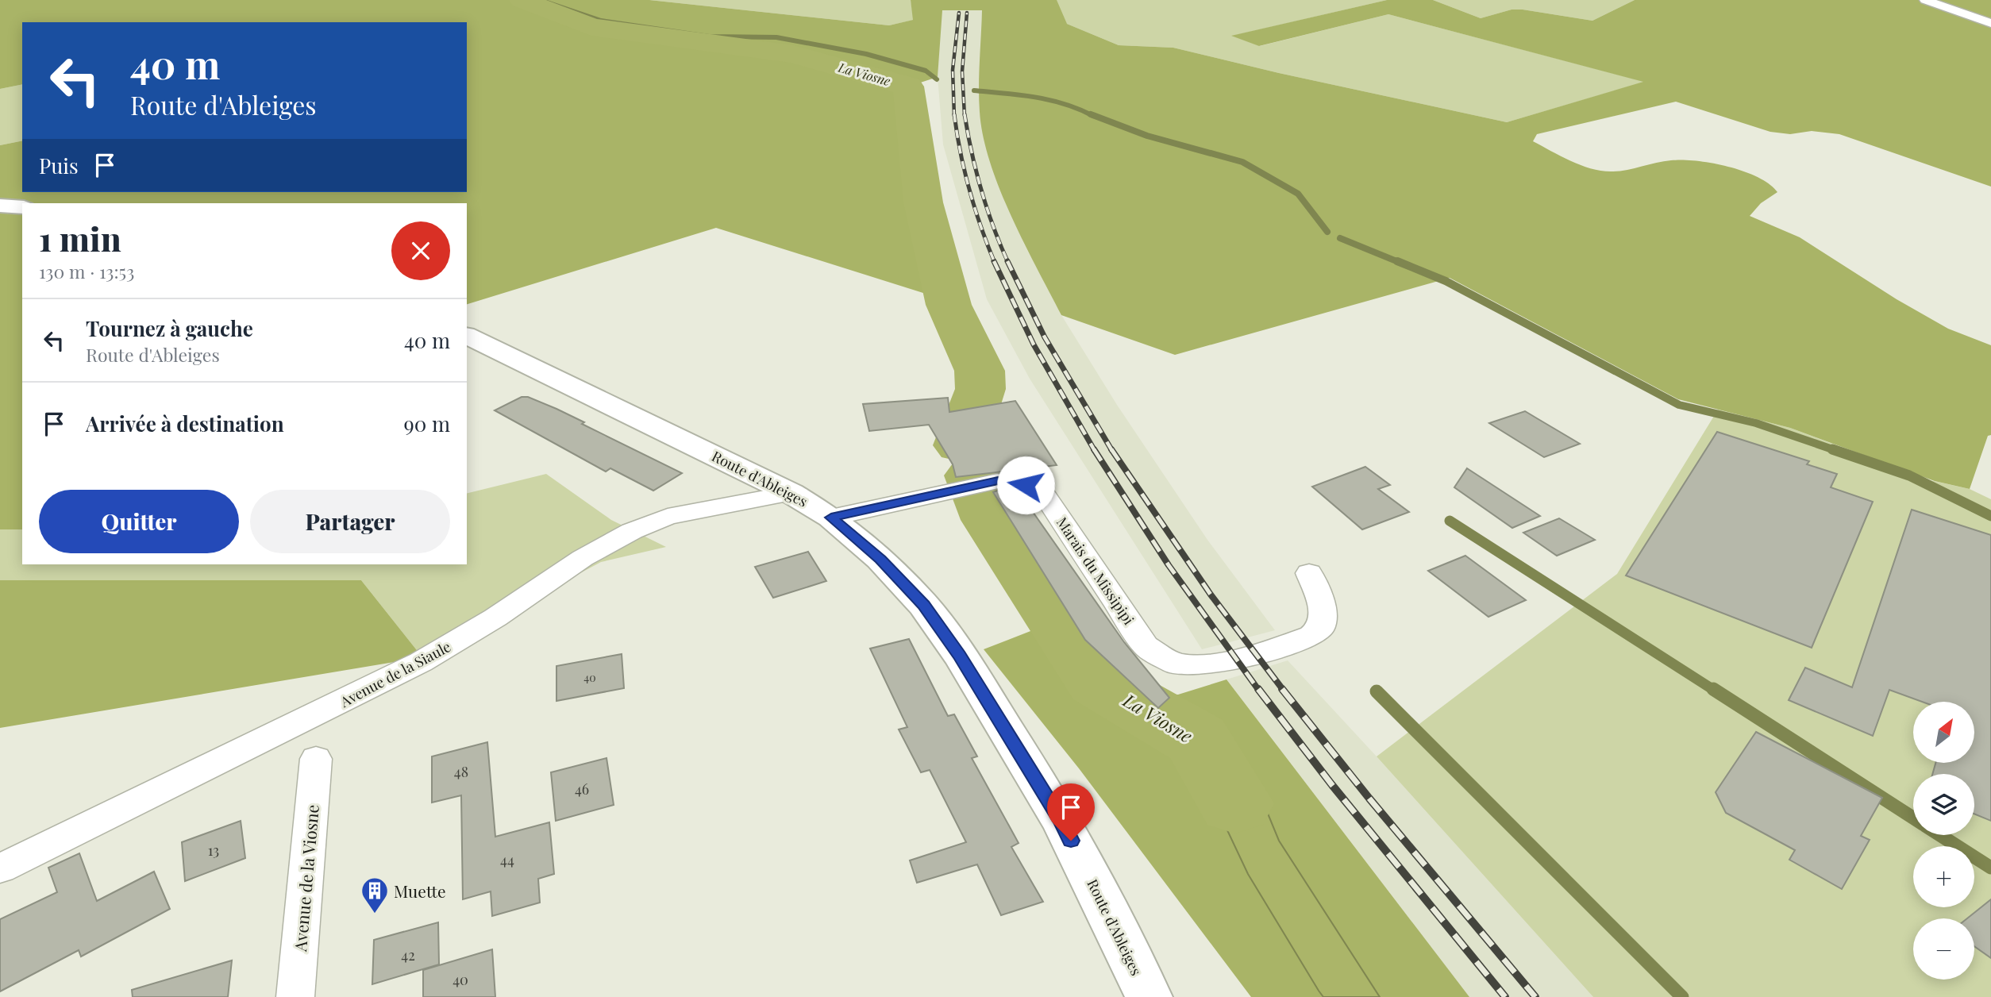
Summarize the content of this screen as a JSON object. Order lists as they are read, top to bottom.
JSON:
{
  "streets": {
    "main road": ["Route d'Ableiges"],
    "street": ["Marais du Missipipi", "Avenue de la Siaule", "Avenue de la Viosne"]
  },
  "crossings": [
    ["Route d'Ableiges", "Marais du Missipipi"],
    ["Route d'Ableiges", "Avenue de la Siaule"]
  ],
  "water": ["La Viosne"],
  "places": {
    "building": ["Muette"]
  },
  "house_numbers": [
    "40",
    "48",
    "46",
    "13",
    "44",
    "42",
    "40"
  ],
  "north": "top right",
  "page": {
    "turn": ["40 m", "Route d'Ableiges"],
    "then": "Puis",
    "heading": ["1 min", "130 m · 13:53"],
    "list": [
      {
        "name": "Tournez à gauche",
        "note": "Route d'Ableiges",
        "value": "40 m"
      },
      {
        "name": "Arrivée à destination",
        "value": "90 m"
      }
    ],
    "buttons": ["Quitter", "Partager"],
    "map_buttons": ["+", "−"]
  }
}
